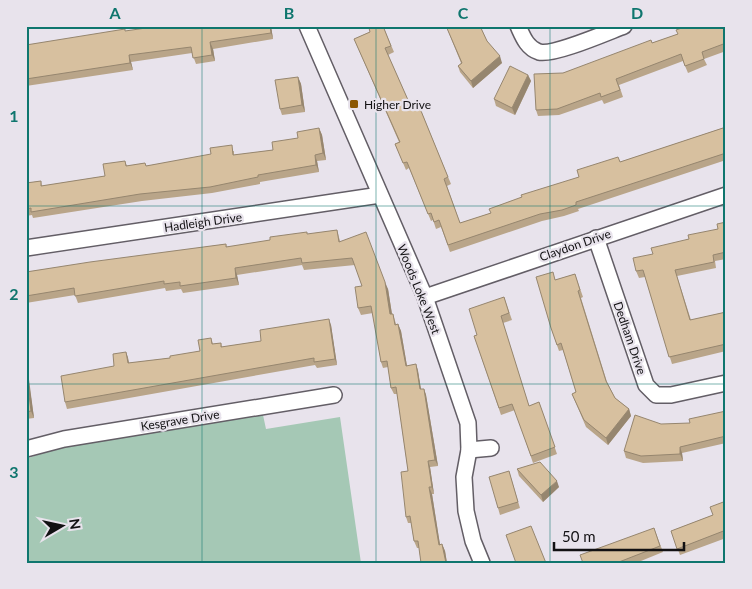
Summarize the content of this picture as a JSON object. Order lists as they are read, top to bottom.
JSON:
{
  "streets": {
    "street": [
      "Hadleigh Drive",
      "Claydon Drive",
      "Woods Loke West",
      "Dedham Drive",
      "Kesgrave Drive"
    ]
  },
  "crossings": [
    ["Hadleigh Drive", "Woods Loke West"],
    ["Claydon Drive", "Woods Loke West"],
    ["Claydon Drive", "Dedham Drive"]
  ],
  "places": {
    "transit": ["Higher Drive"]
  },
  "scale_bar": "50 m",
  "north": "right",
  "grid": {
    "columns": [
      "A",
      "B",
      "C",
      "D"
    ],
    "rows": ["1", "2", "3"]
  }
}
